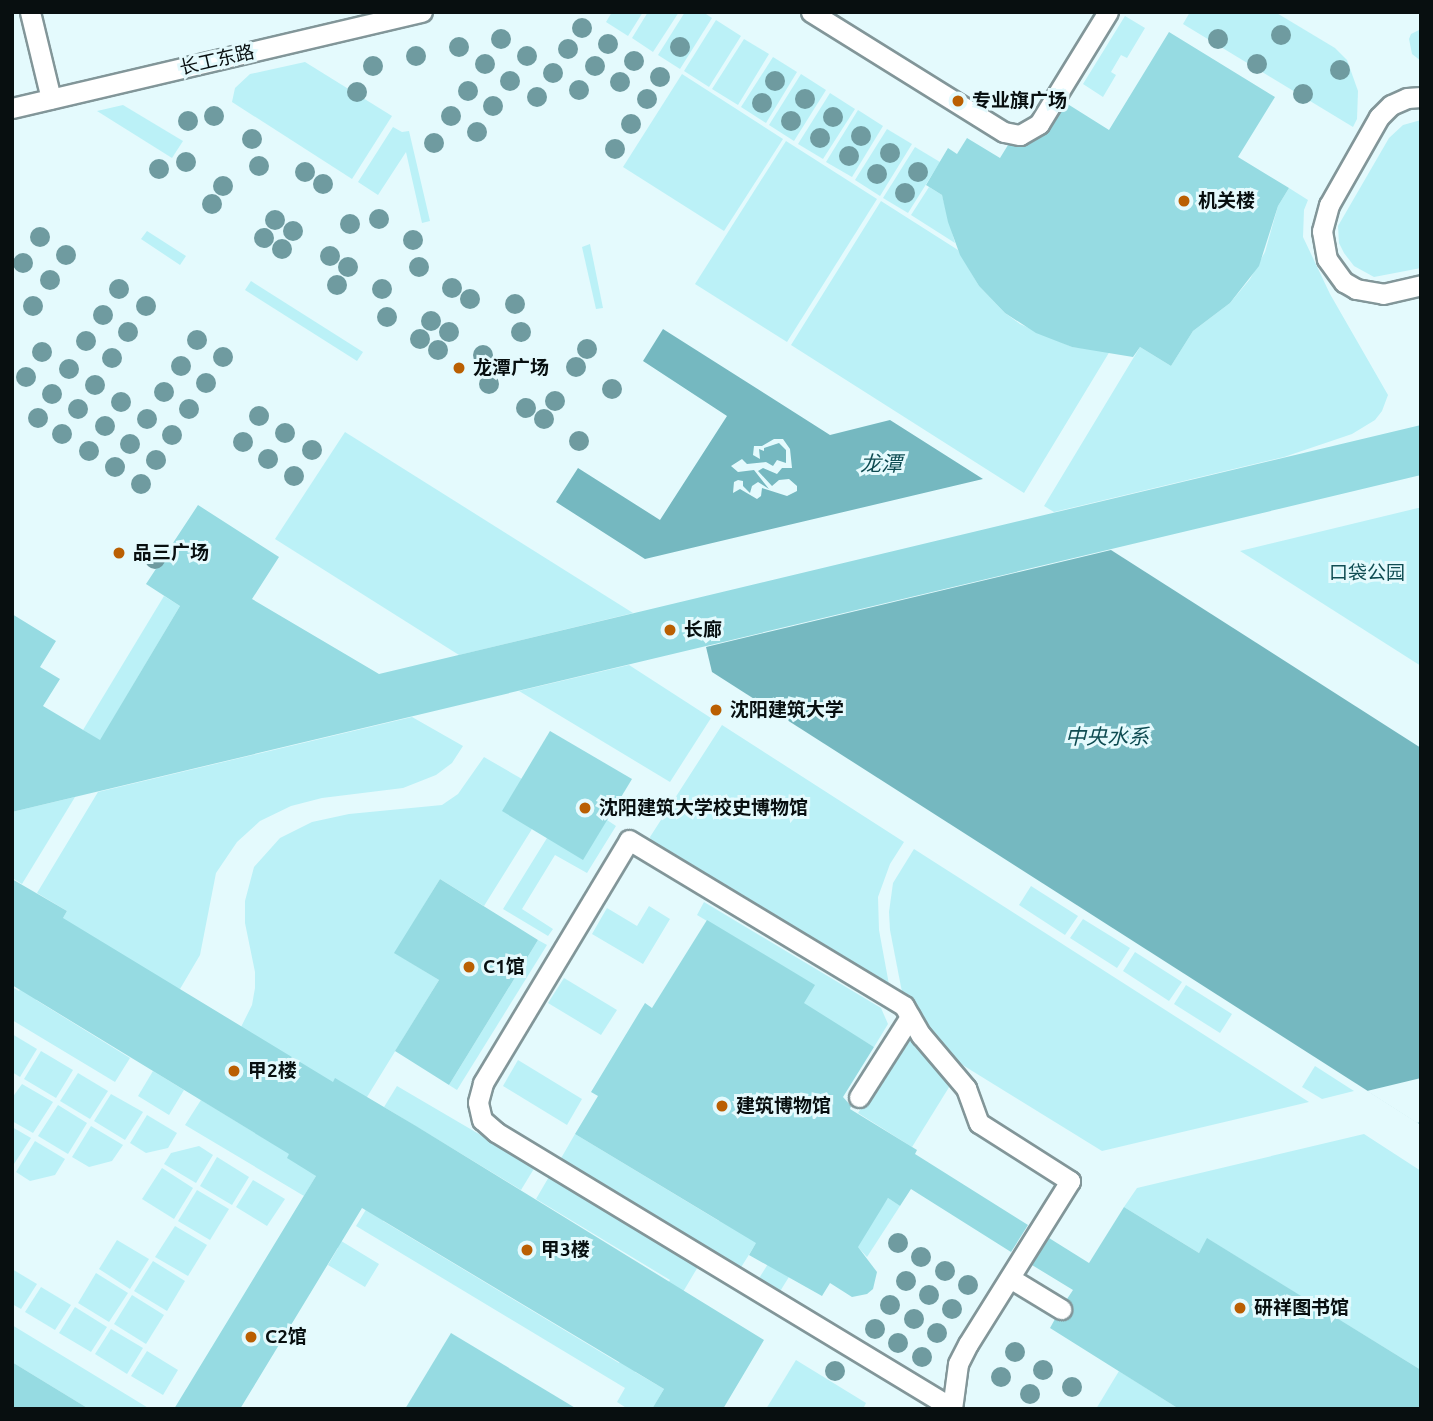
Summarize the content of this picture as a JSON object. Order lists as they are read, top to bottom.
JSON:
{
  "streets": {
    "lane": ["长工东路"]
  },
  "water": ["龙潭", "中央水系"],
  "parks": ["口袋公园"],
  "places": [
    "专业旗广场",
    "机关楼",
    "龙潭广场",
    "品三广场",
    "长廊",
    "沈阳建筑大学",
    "沈阳建筑大学校史博物馆",
    "C1馆",
    "甲2楼",
    "建筑博物馆",
    "甲3楼",
    "研祥图书馆",
    "C2馆"
  ]
}
